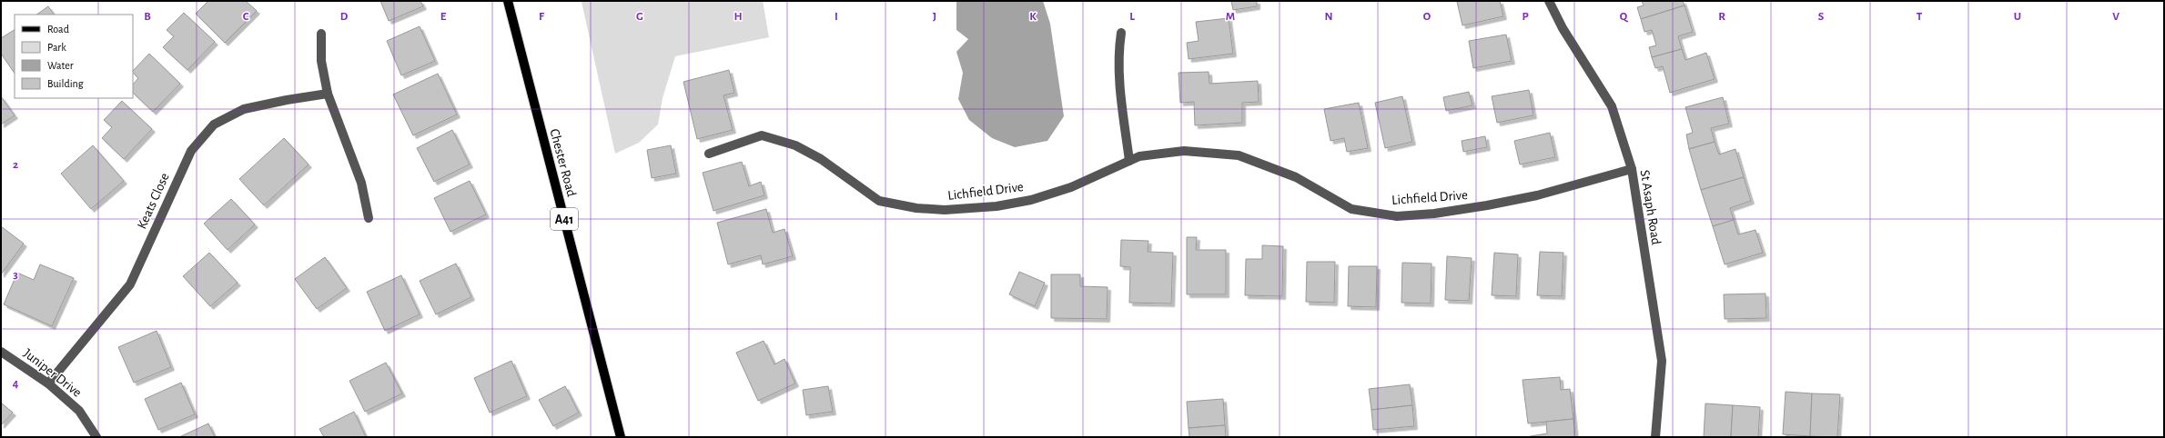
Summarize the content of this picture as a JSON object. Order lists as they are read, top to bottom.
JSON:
{
  "streets": {
    "main road": ["Chester Road", "A41"],
    "street": [
      "Lichfield Drive",
      "Keats Close",
      "St Asaph Road",
      "Juniper Drive"
    ]
  },
  "crossings": [
    ["Lichfield Drive", "St Asaph Road"],
    ["Keats Close", "Juniper Drive"]
  ],
  "legend": [
    "Road",
    "Park",
    "Water",
    "Building"
  ],
  "grid": {
    "columns": [
      "B",
      "C",
      "D",
      "E",
      "F",
      "G",
      "H",
      "I",
      "J",
      "K",
      "L",
      "M",
      "N",
      "O",
      "P",
      "Q",
      "R",
      "S",
      "T",
      "U",
      "V"
    ],
    "rows": ["2", "3", "4"]
  }
}
